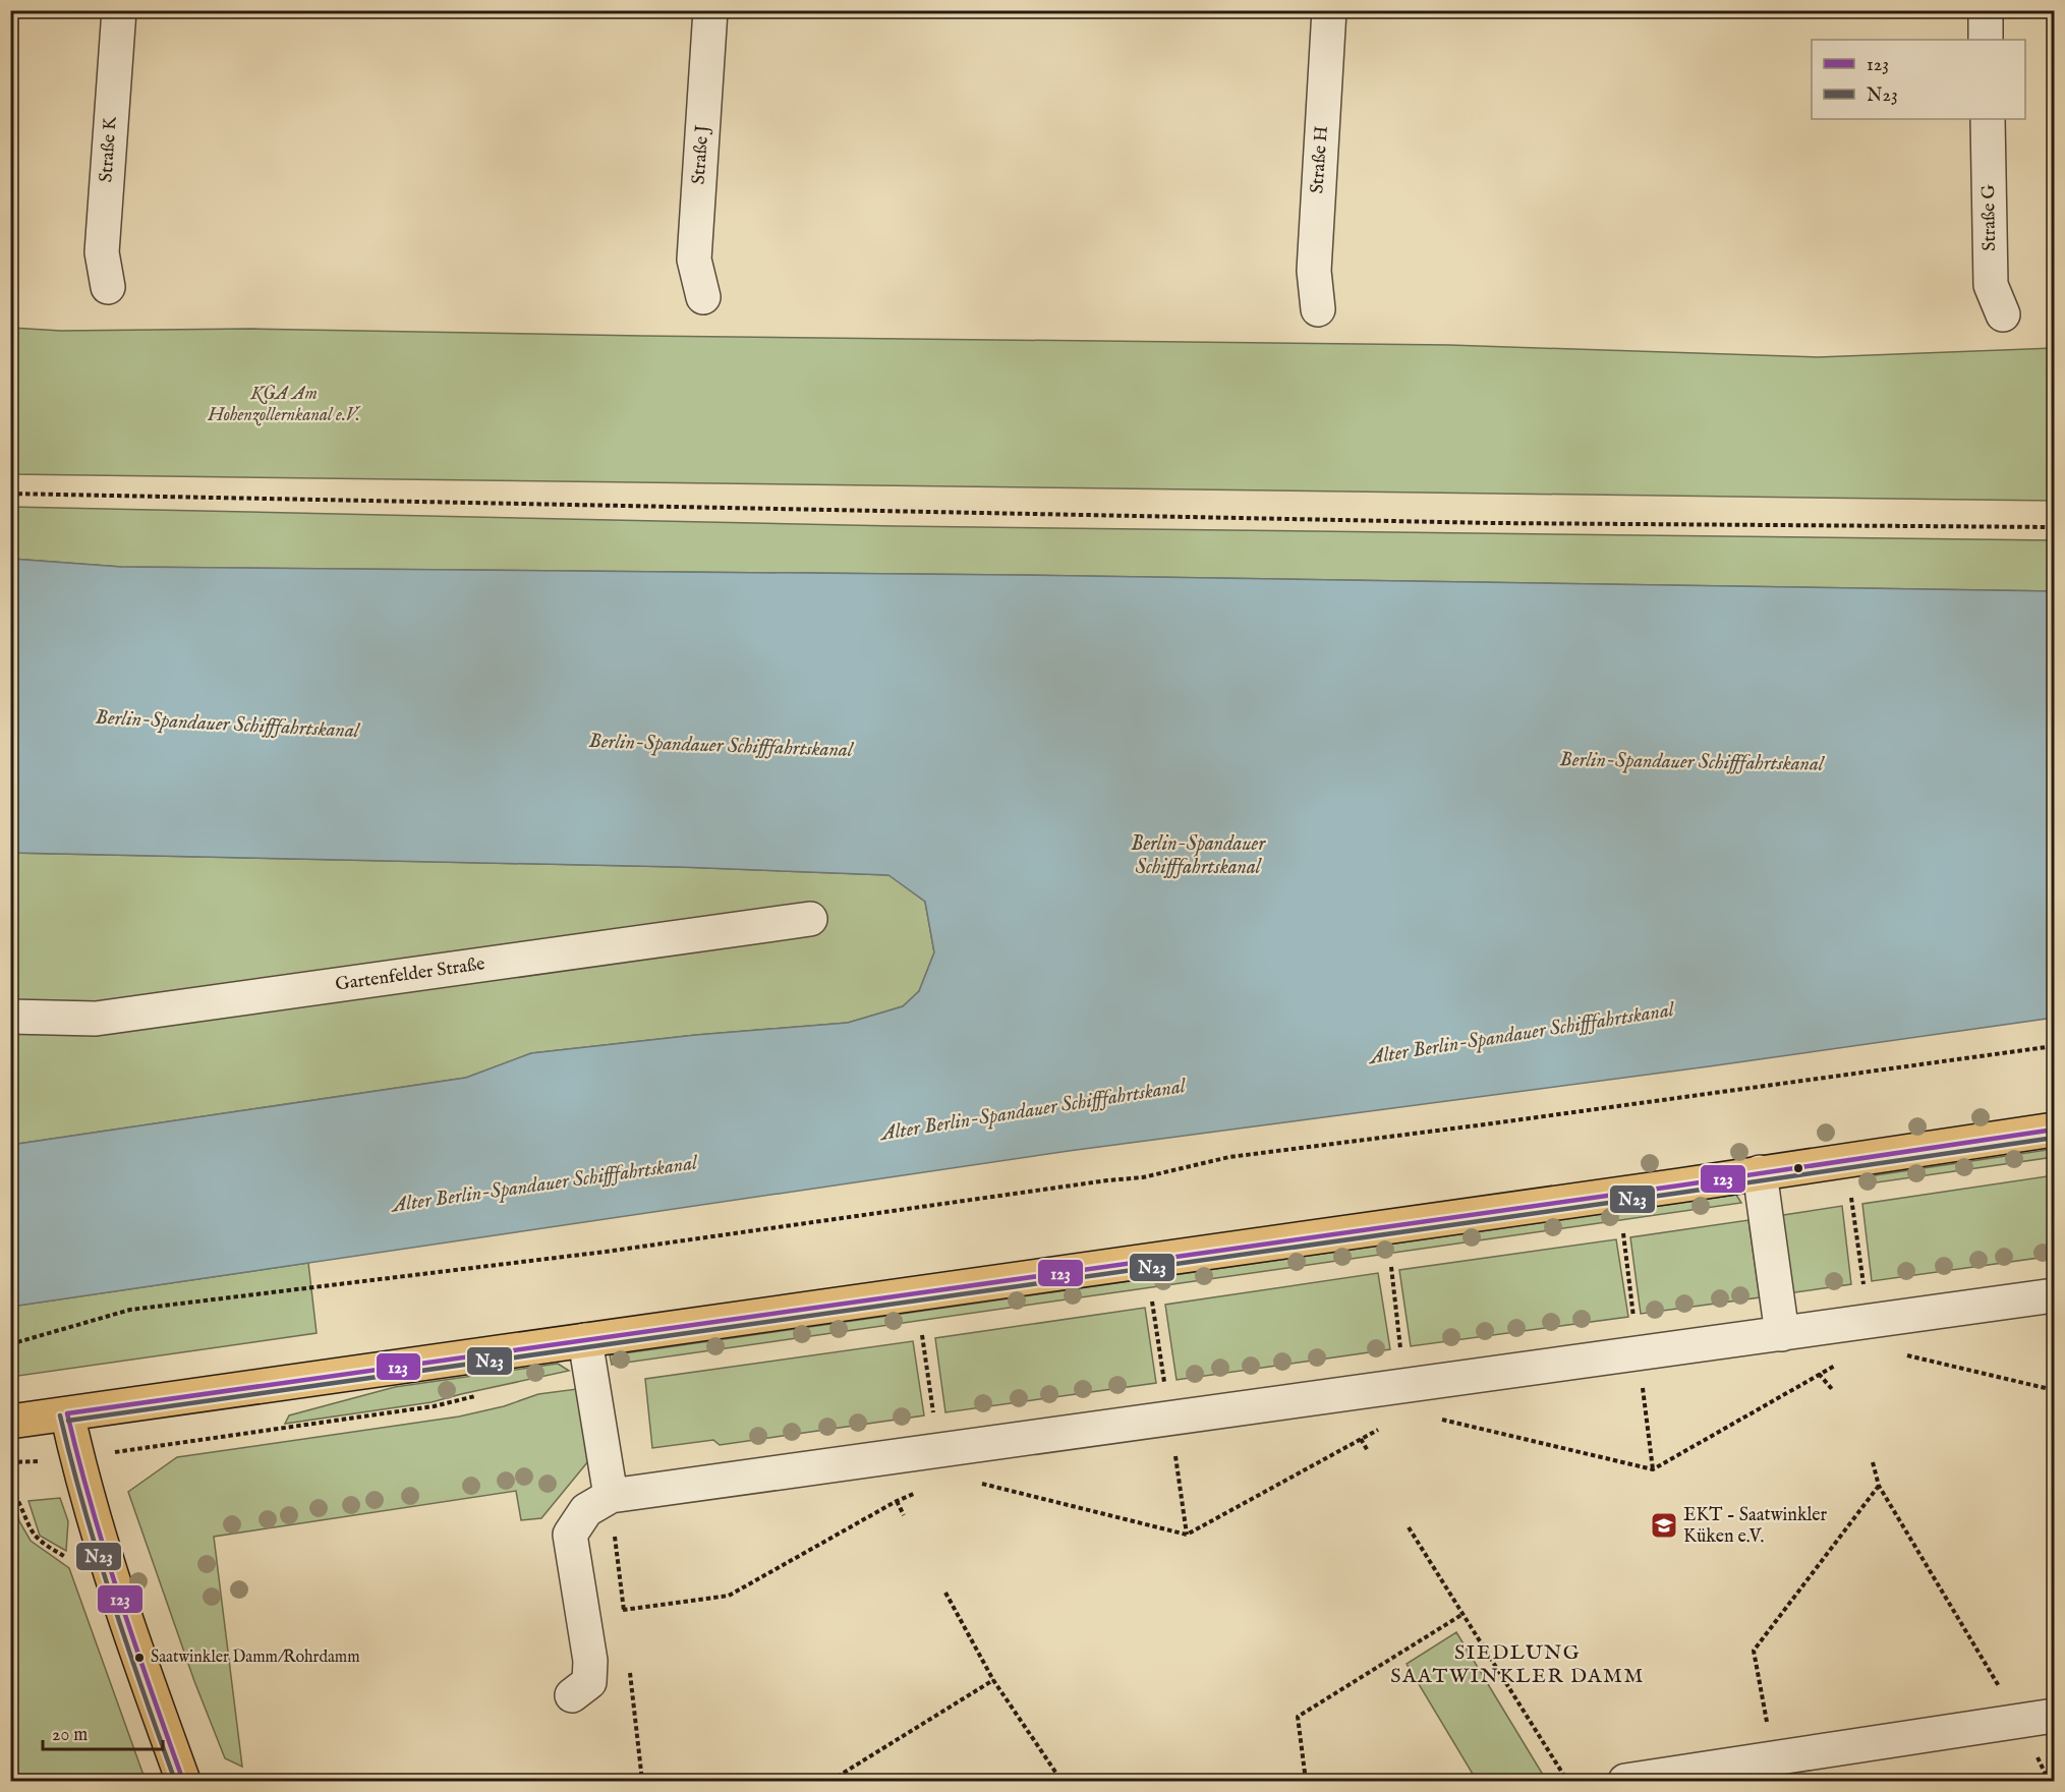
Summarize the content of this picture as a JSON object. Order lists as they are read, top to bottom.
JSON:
{
  "streets": {
    "street": [
      "Straße K",
      "Straße J",
      "Straße H",
      "Straße G",
      "Gartenfelder Straße"
    ]
  },
  "districts": ["SIEDLUNG SAATWINKLER DAMM"],
  "water": ["Berlin-Spandauer Schifffahrtskanal", "Alter Berlin-Spandauer Schifffahrtskanal"],
  "parks": ["KGA Am Hohenzollernkanal e.V."],
  "places": {
    "school or university": ["EKT - Saatwinkler Küken e.V."],
    "other": ["Saatwinkler Damm/Rohrdamm"]
  },
  "lines": ["transit line 123", "transit line N23"],
  "legend": ["123", "N23"],
  "scale_bar": "20 m"
}
